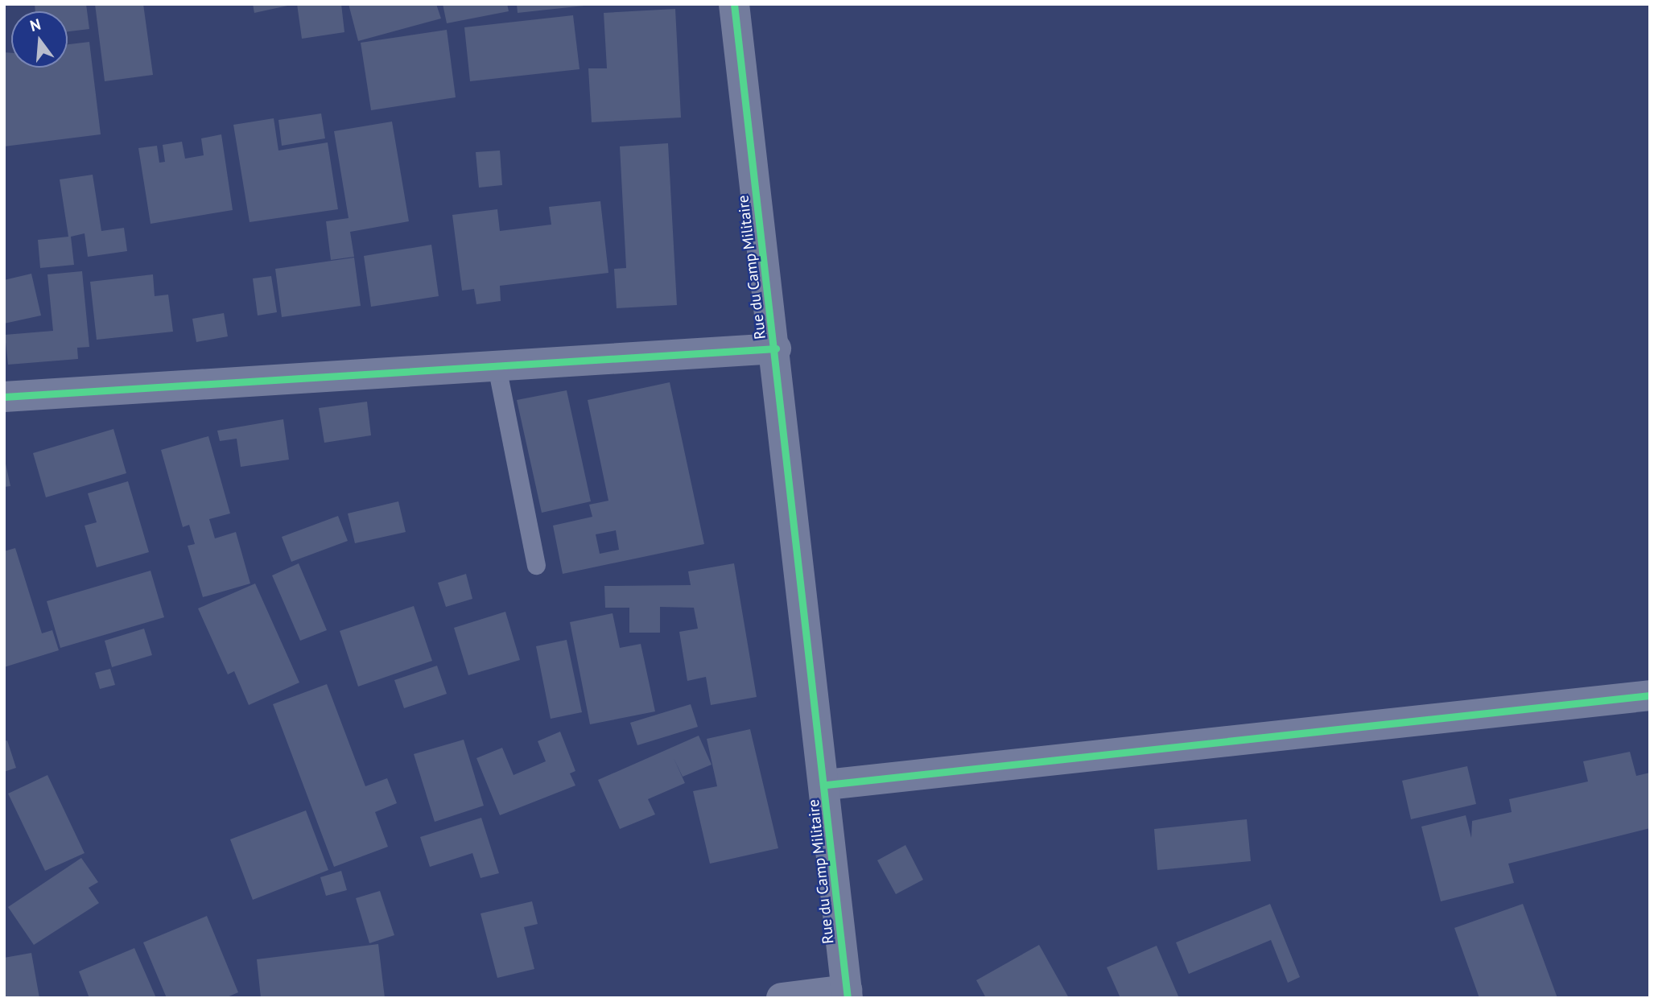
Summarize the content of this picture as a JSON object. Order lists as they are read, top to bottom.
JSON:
{
  "streets": {
    "street": ["Rue du Camp Militaire"]
  },
  "north": "top"
}
